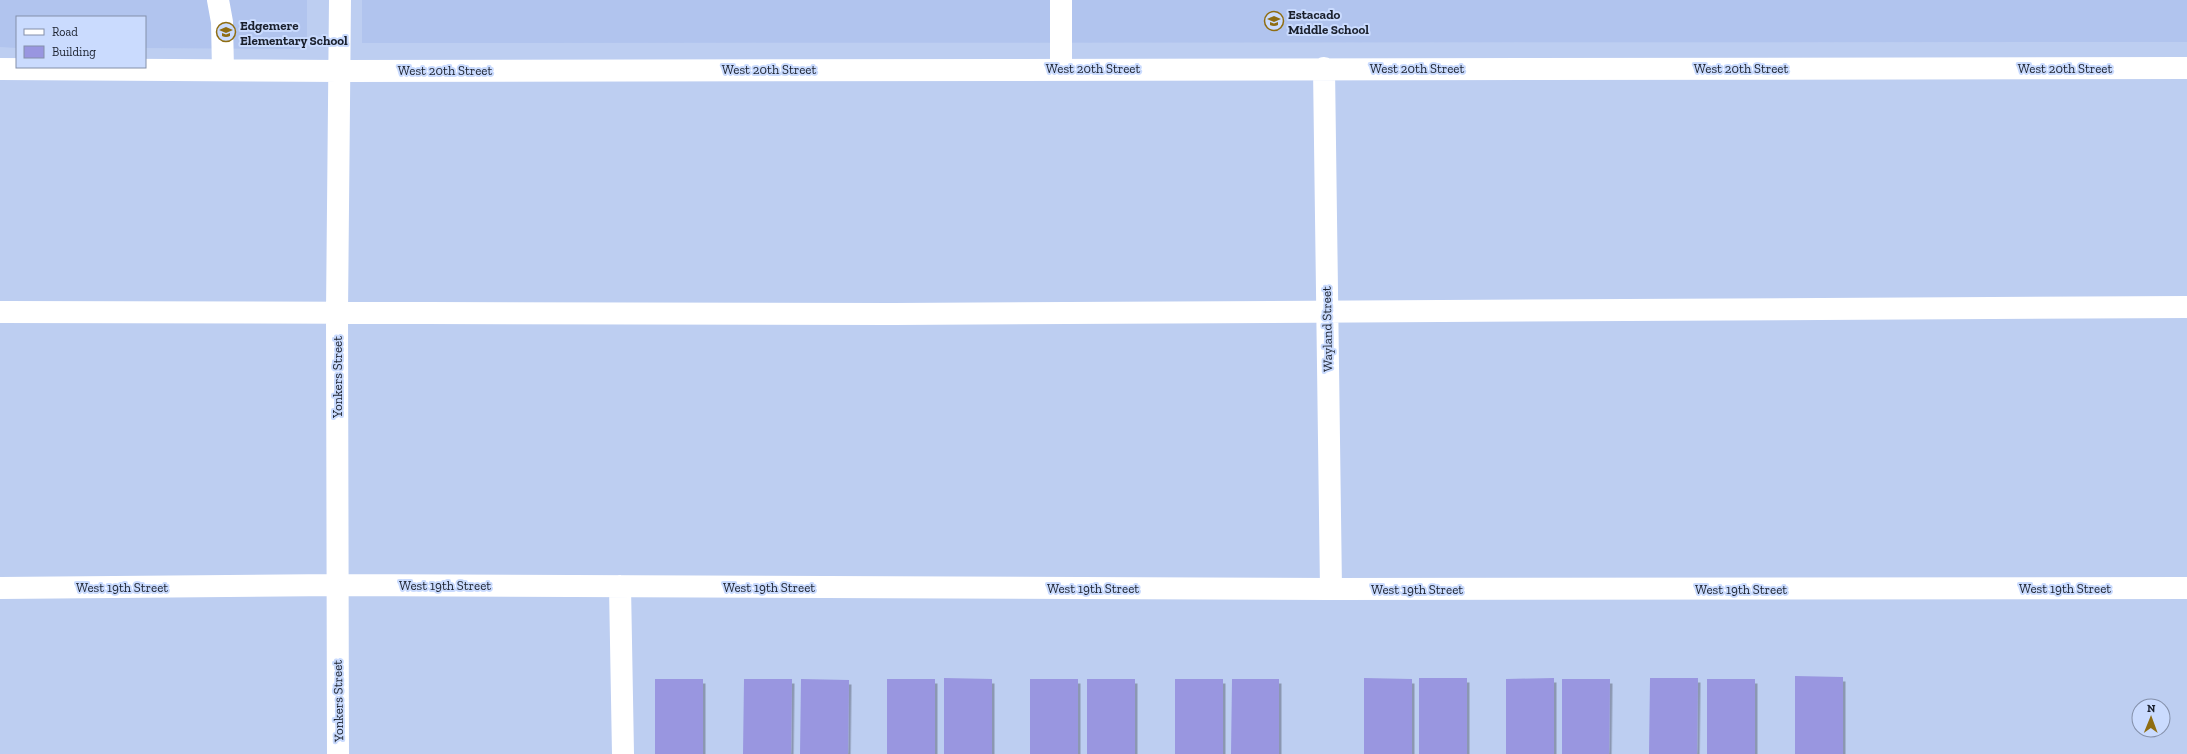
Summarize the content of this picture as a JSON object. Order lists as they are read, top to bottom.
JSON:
{
  "streets": {
    "street": [
      "West 20th Street",
      "Wayland Street",
      "Yonkers Street",
      "West 19th Street"
    ]
  },
  "crossings": [
    ["West 20th Street", "Wayland Street"],
    ["West 20th Street", "Yonkers Street"],
    ["Wayland Street", "West 19th Street"],
    ["Yonkers Street", "West 19th Street"]
  ],
  "places": {
    "school or university": ["Estacado Middle School", "Edgemere Elementary School"]
  },
  "legend": ["Road", "Building"],
  "north": "top"
}
